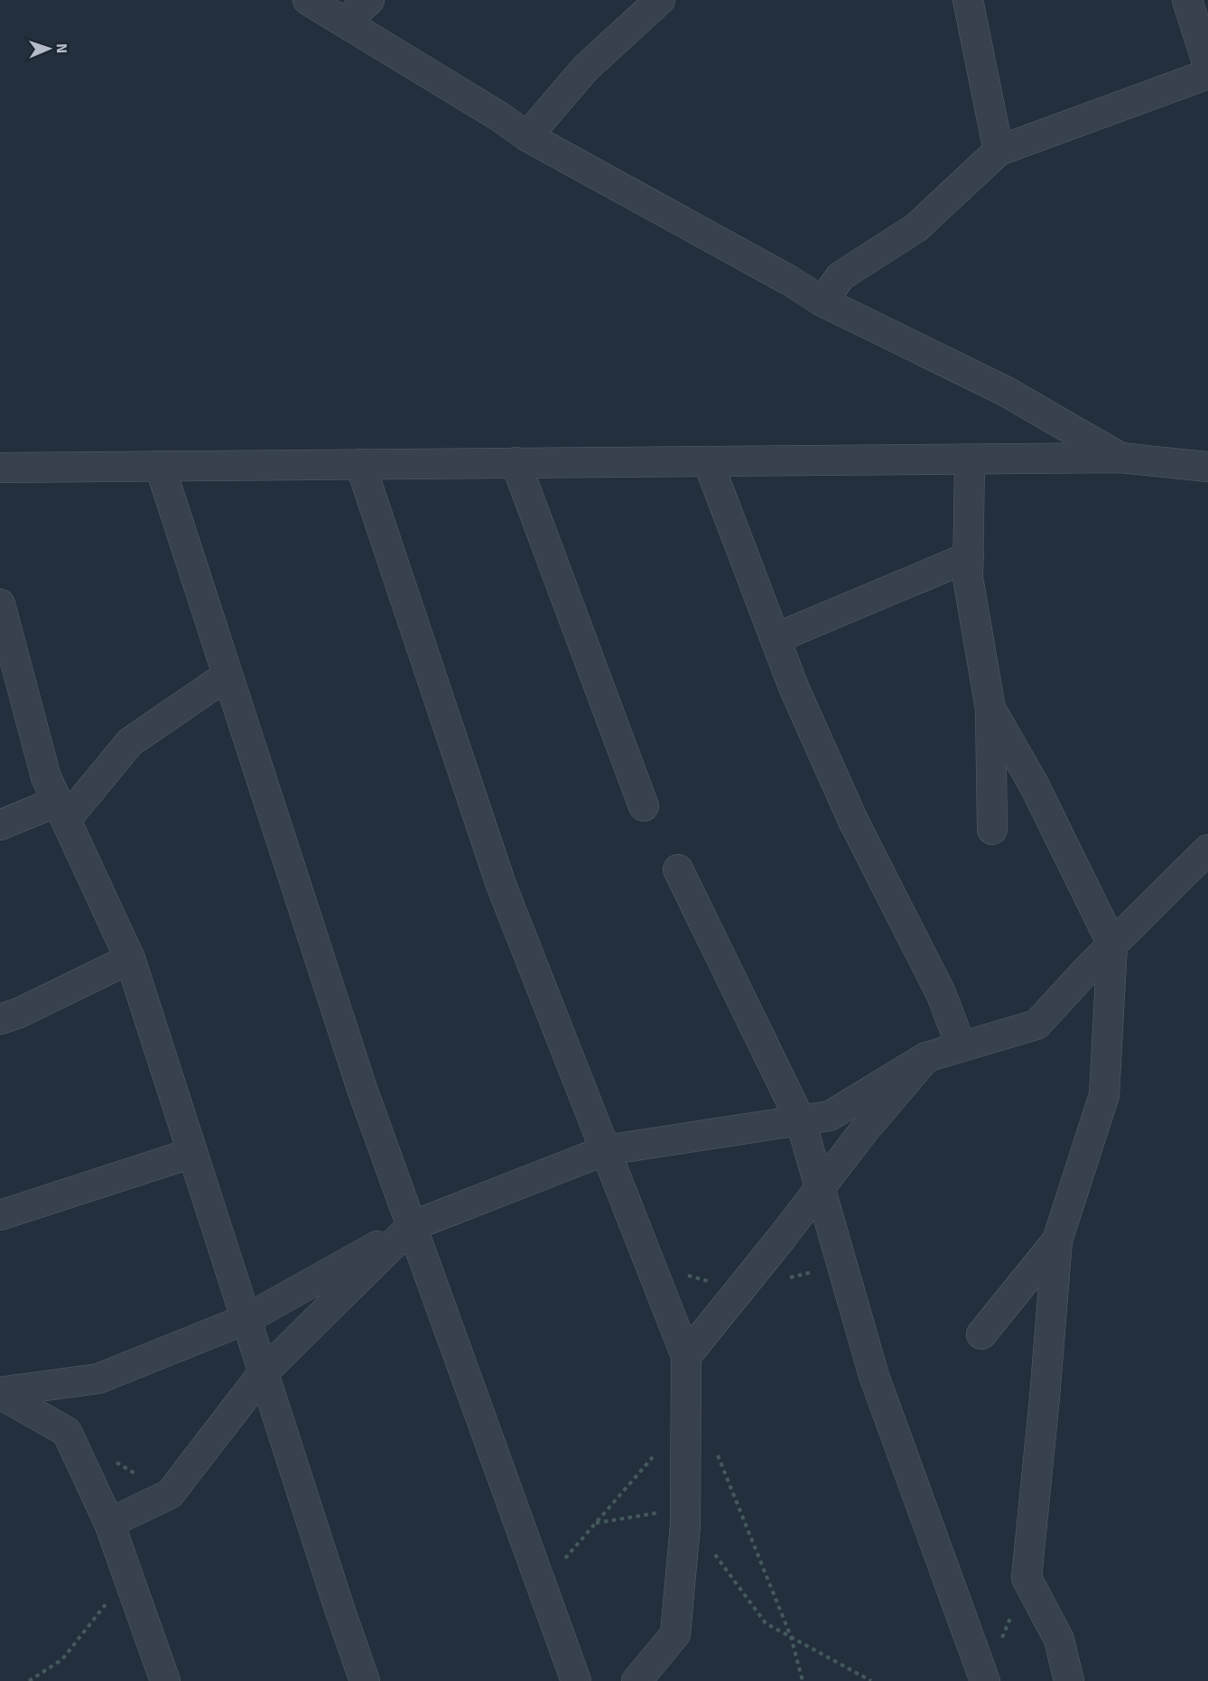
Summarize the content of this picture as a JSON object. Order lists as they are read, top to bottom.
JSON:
{
  "north": "right"
}
